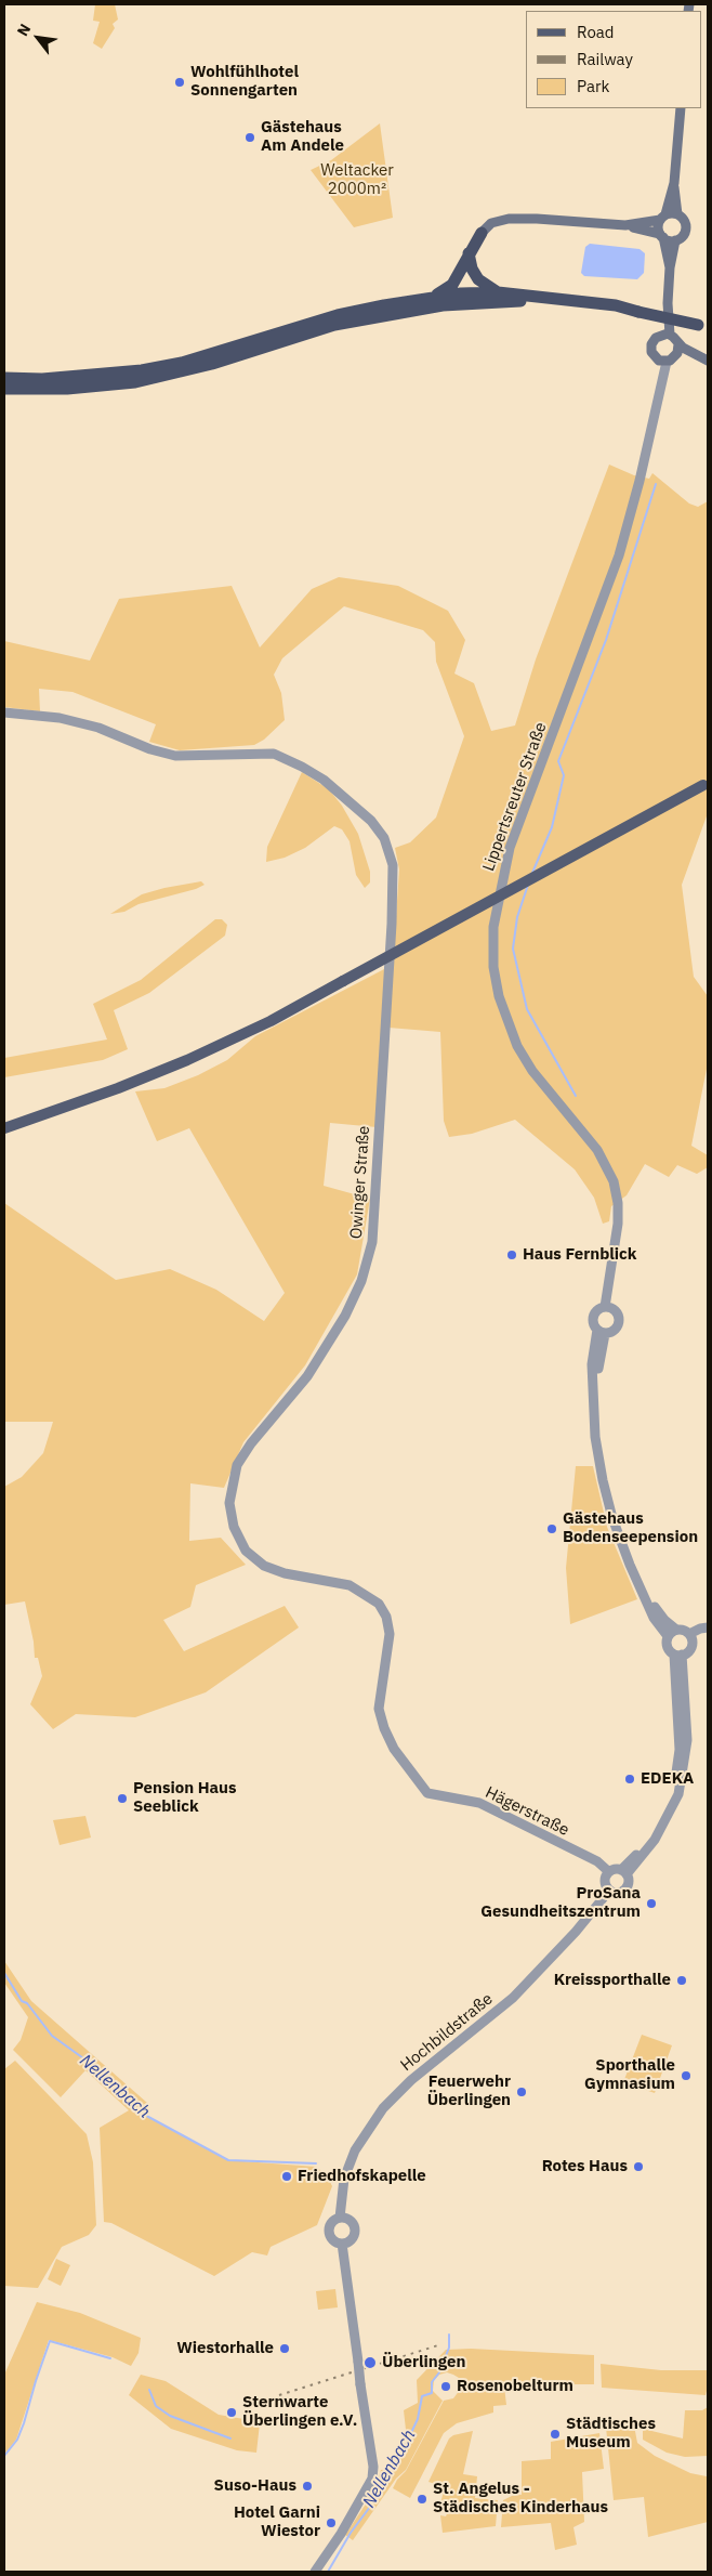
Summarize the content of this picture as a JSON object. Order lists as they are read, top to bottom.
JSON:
{
  "streets": {
    "street": [
      "Lippertsreuter Straße",
      "Owinger Straße",
      "Hägerstraße",
      "Hochbildstraße"
    ]
  },
  "crossings": [
    ["Owinger Straße", "Hägerstraße"],
    ["Hägerstraße", "Hochbildstraße"]
  ],
  "water": ["Nellenbach"],
  "parks": ["Weltacker 2000m²"],
  "places": [
    "Wohlfühlhotel Sonnengarten",
    "Gästehaus Am Andele",
    "Haus Fernblick",
    "Gästehaus Bodenseepension",
    "EDEKA",
    "Pension Haus Seeblick",
    "ProSana Gesundheitszentrum",
    "Kreissporthalle",
    "Sporthalle Gymnasium",
    "Feuerwehr Überlingen",
    "Rotes Haus",
    "Friedhofskapelle",
    "Wiestorhalle",
    "Überlingen",
    "Rosenobelturm",
    "Sternwarte Überlingen e.V.",
    "Städtisches Museum",
    "Suso-Haus",
    "St. Angelus - Städisches Kinderhaus",
    "Hotel Garni Wiestor"
  ],
  "legend": ["Road", "Railway", "Park"],
  "north": "top left"
}
